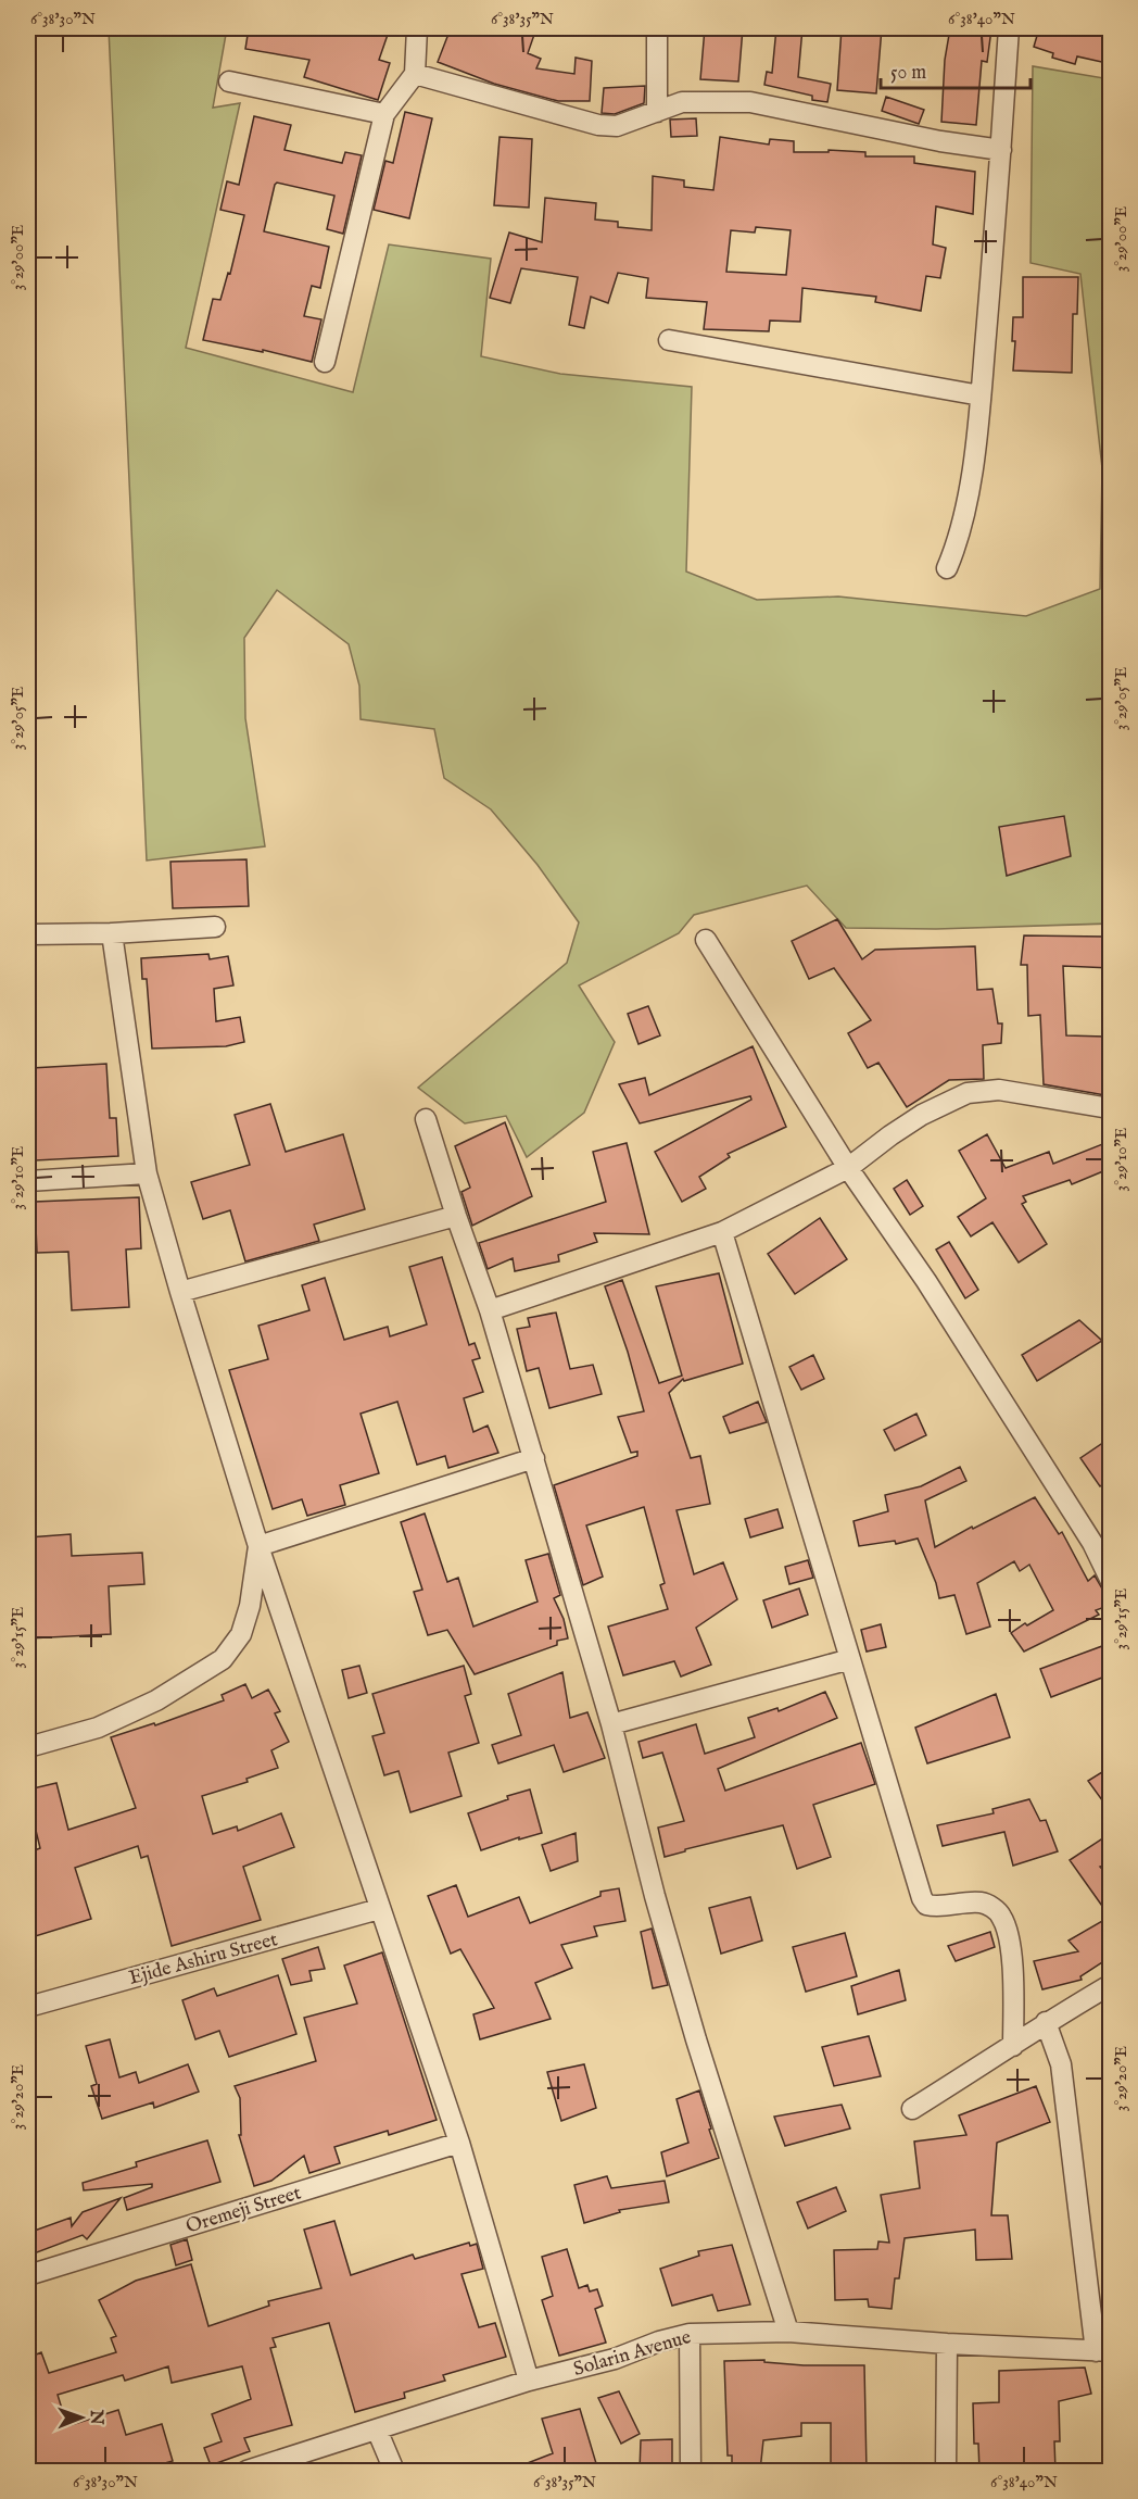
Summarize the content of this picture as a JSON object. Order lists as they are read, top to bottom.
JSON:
{
  "streets": {
    "street": ["Ejide Ashiru Street", "Oremeji Street", "Solarin Avenue"]
  },
  "scale_bar": "50 m",
  "north": "right",
  "coordinates": [
    "6°38'30\"N",
    "6°38'35\"N",
    "6°38'40\"N",
    "3°29'00\"E",
    "3°29'05\"E",
    "3°29'10\"E",
    "3°29'15\"E",
    "3°29'20\"E"
  ]
}
